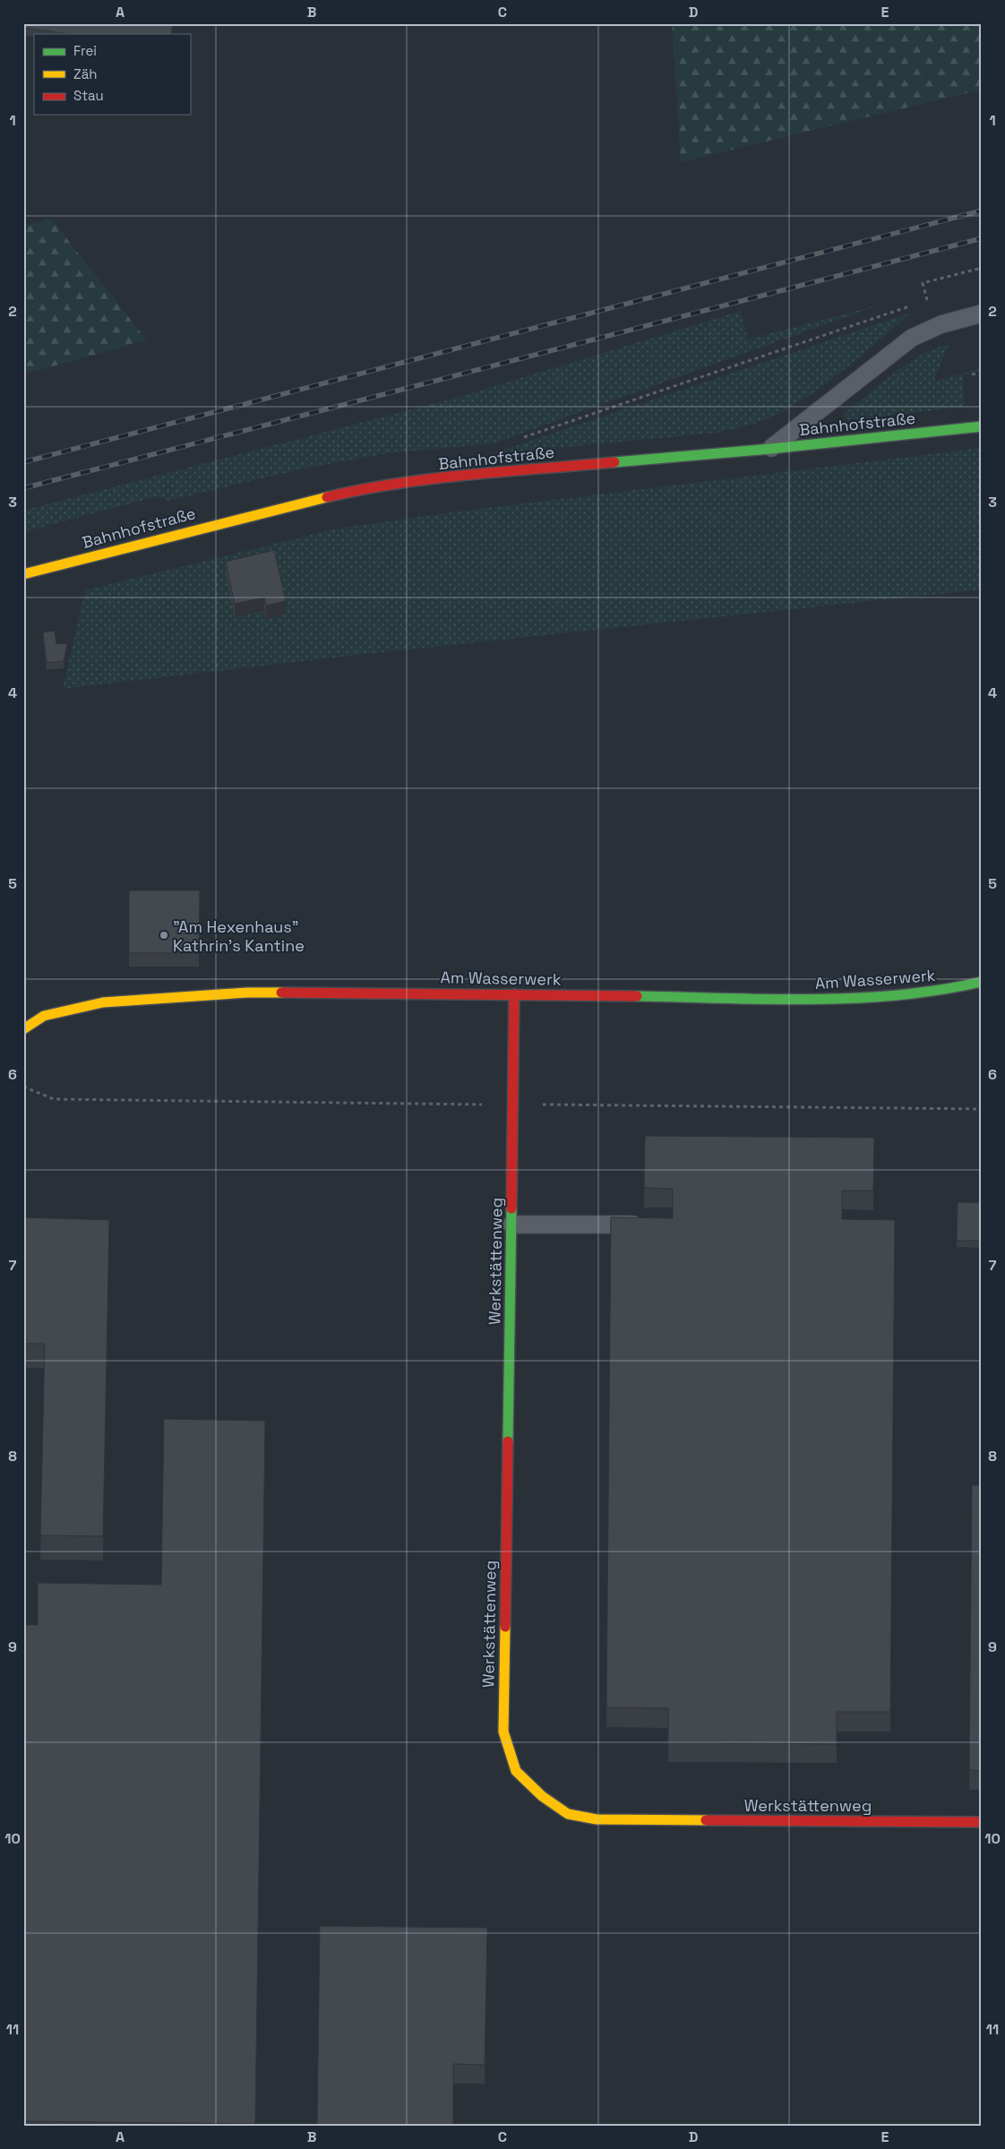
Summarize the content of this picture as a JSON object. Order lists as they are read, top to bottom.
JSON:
{
  "streets": {
    "street": ["Bahnhofstraße", "Am Wasserwerk", "Werkstättenweg"]
  },
  "crossings": [
    ["Am Wasserwerk", "Werkstättenweg"]
  ],
  "places": ["\"Am Hexenhaus\" Kathrin's Kantine"],
  "legend": ["Frei", "Zäh", "Stau"],
  "grid": {
    "columns": [
      "A",
      "B",
      "C",
      "D",
      "E"
    ],
    "rows": [
      "1",
      "2",
      "3",
      "4",
      "5",
      "6",
      "7",
      "8",
      "9",
      "10",
      "11"
    ]
  }
}
